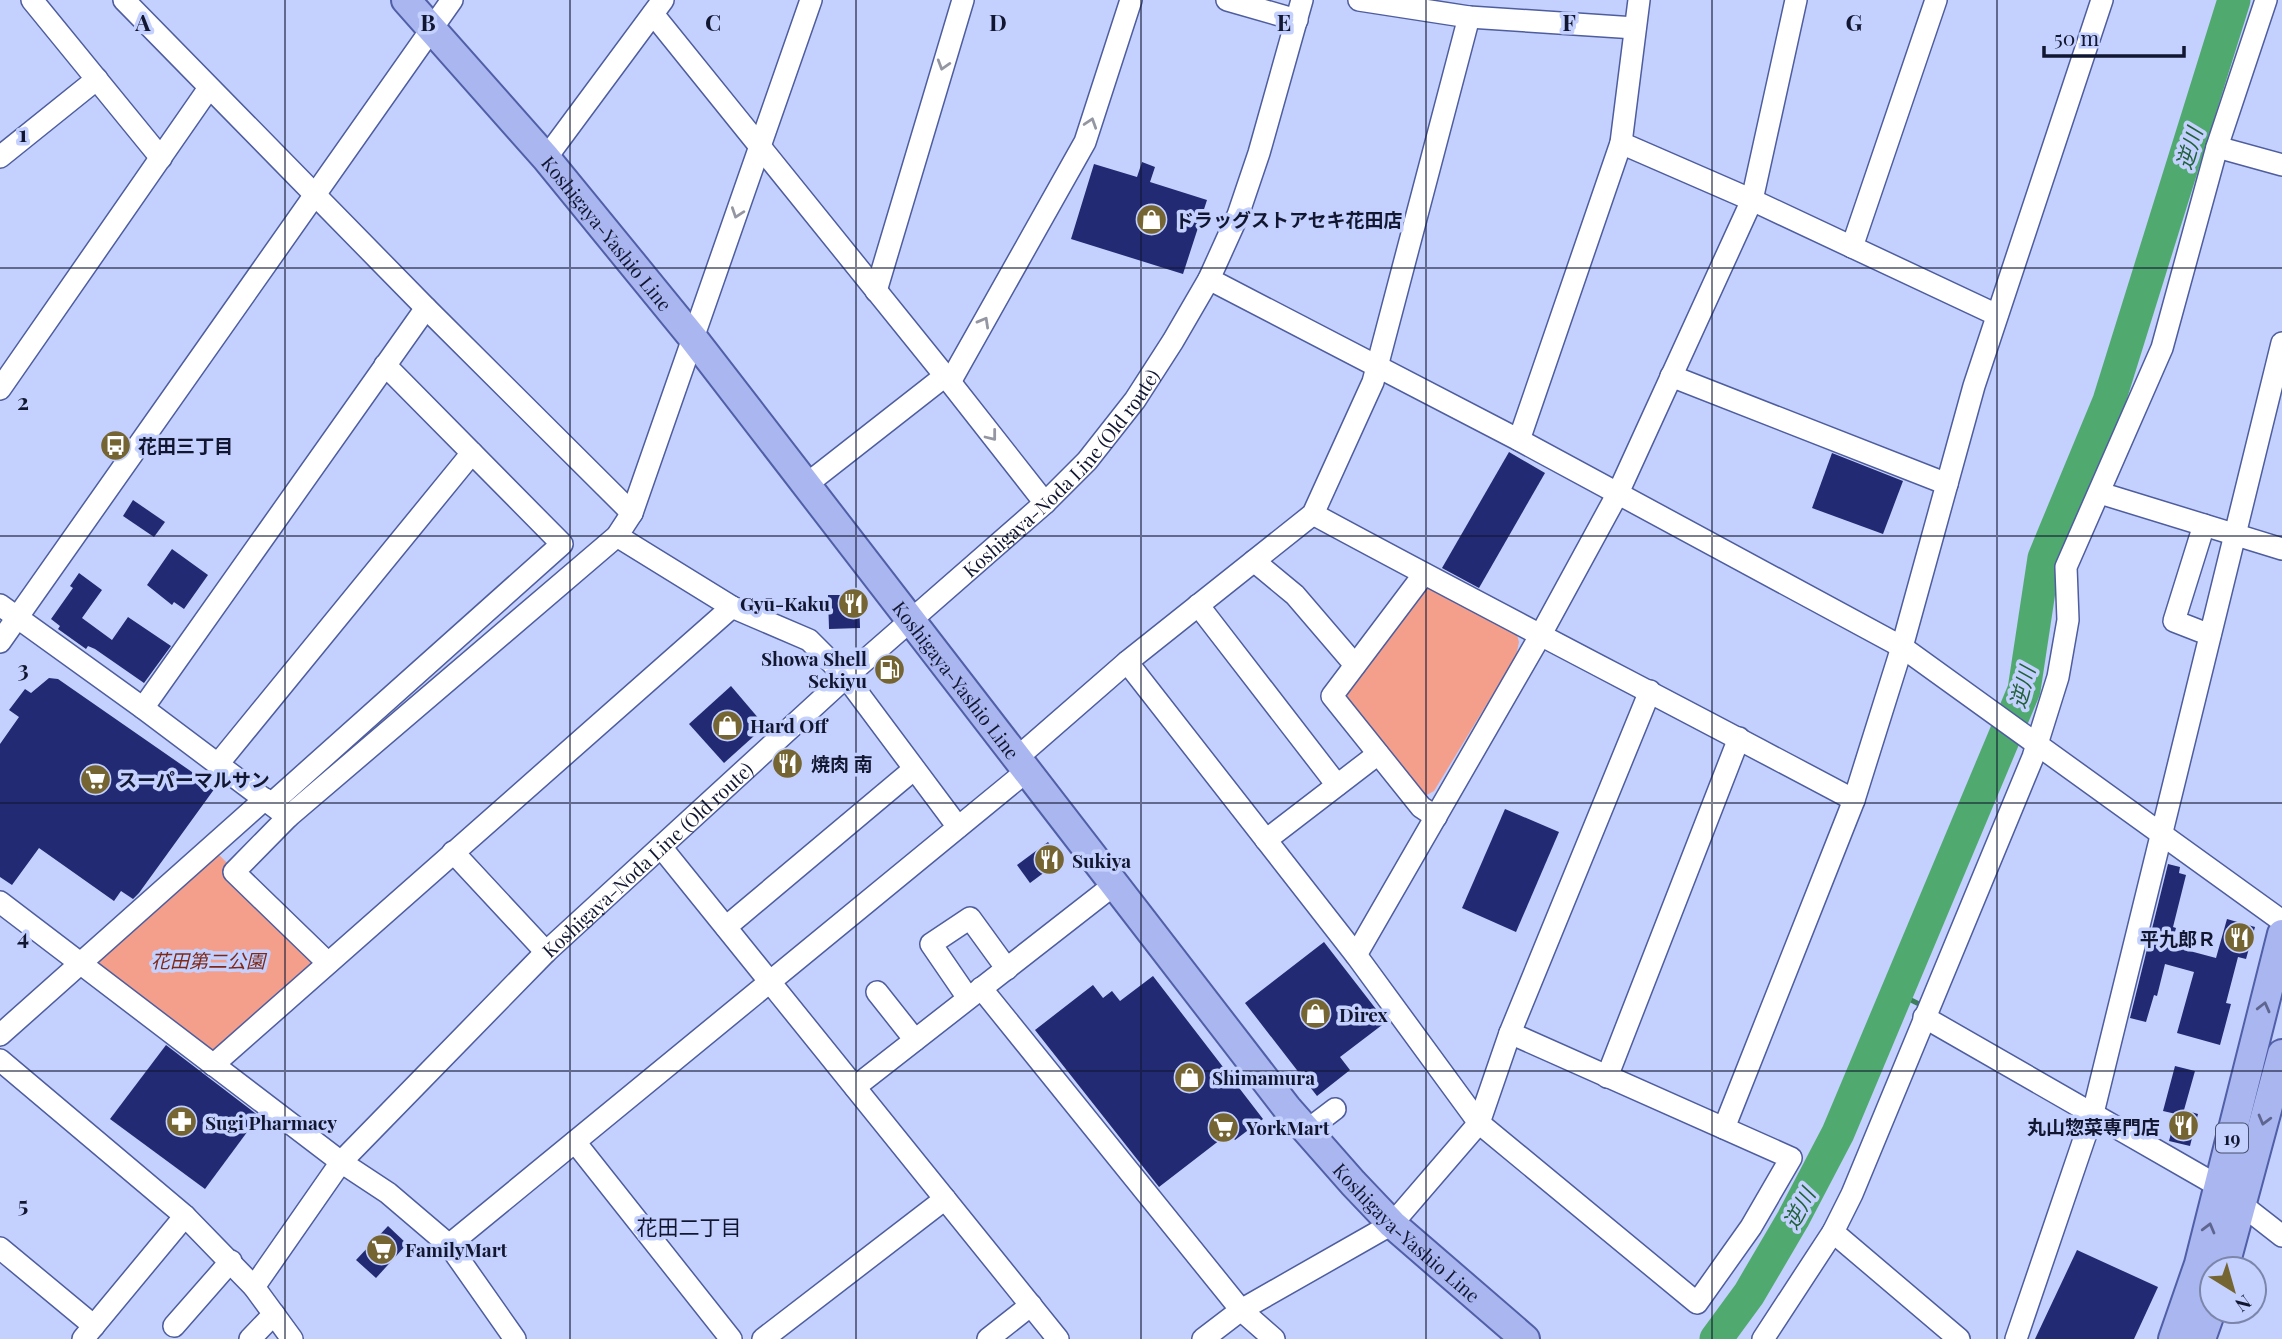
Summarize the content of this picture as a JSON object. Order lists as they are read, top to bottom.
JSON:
{
  "streets": {
    "main road": ["Koshigaya-Yashio Line", "19"],
    "street": ["Koshigaya-Noda Line (Old route)"]
  },
  "crossings": [
    ["Koshigaya-Yashio Line", "Koshigaya-Noda Line (Old route)"]
  ],
  "districts": ["花田二丁目"],
  "water": ["逆川"],
  "parks": ["花田第二公園"],
  "places": {
    "shop": [
      "ドラッグストアセキ花田店",
      "Hard Off",
      "Direx",
      "Shimamura"
    ],
    "bus stop": ["花田三丁目"],
    "restaurant": [
      "Gyū-Kaku",
      "焼肉 南",
      "Sukiya",
      "平九郎Ｒ",
      "丸山惣菜専門店"
    ],
    "fuel station": ["Showa Shell Sekiyu"],
    "supermarket": ["スーパーマルサン", "YorkMart", "FamilyMart"],
    "pharmacy": ["Sugi Pharmacy"]
  },
  "scale_bar": "50 m",
  "north": "bottom right",
  "grid": {
    "columns": [
      "A",
      "B",
      "C",
      "D",
      "E",
      "F",
      "G"
    ],
    "rows": [
      "1",
      "2",
      "3",
      "4",
      "5"
    ]
  }
}
